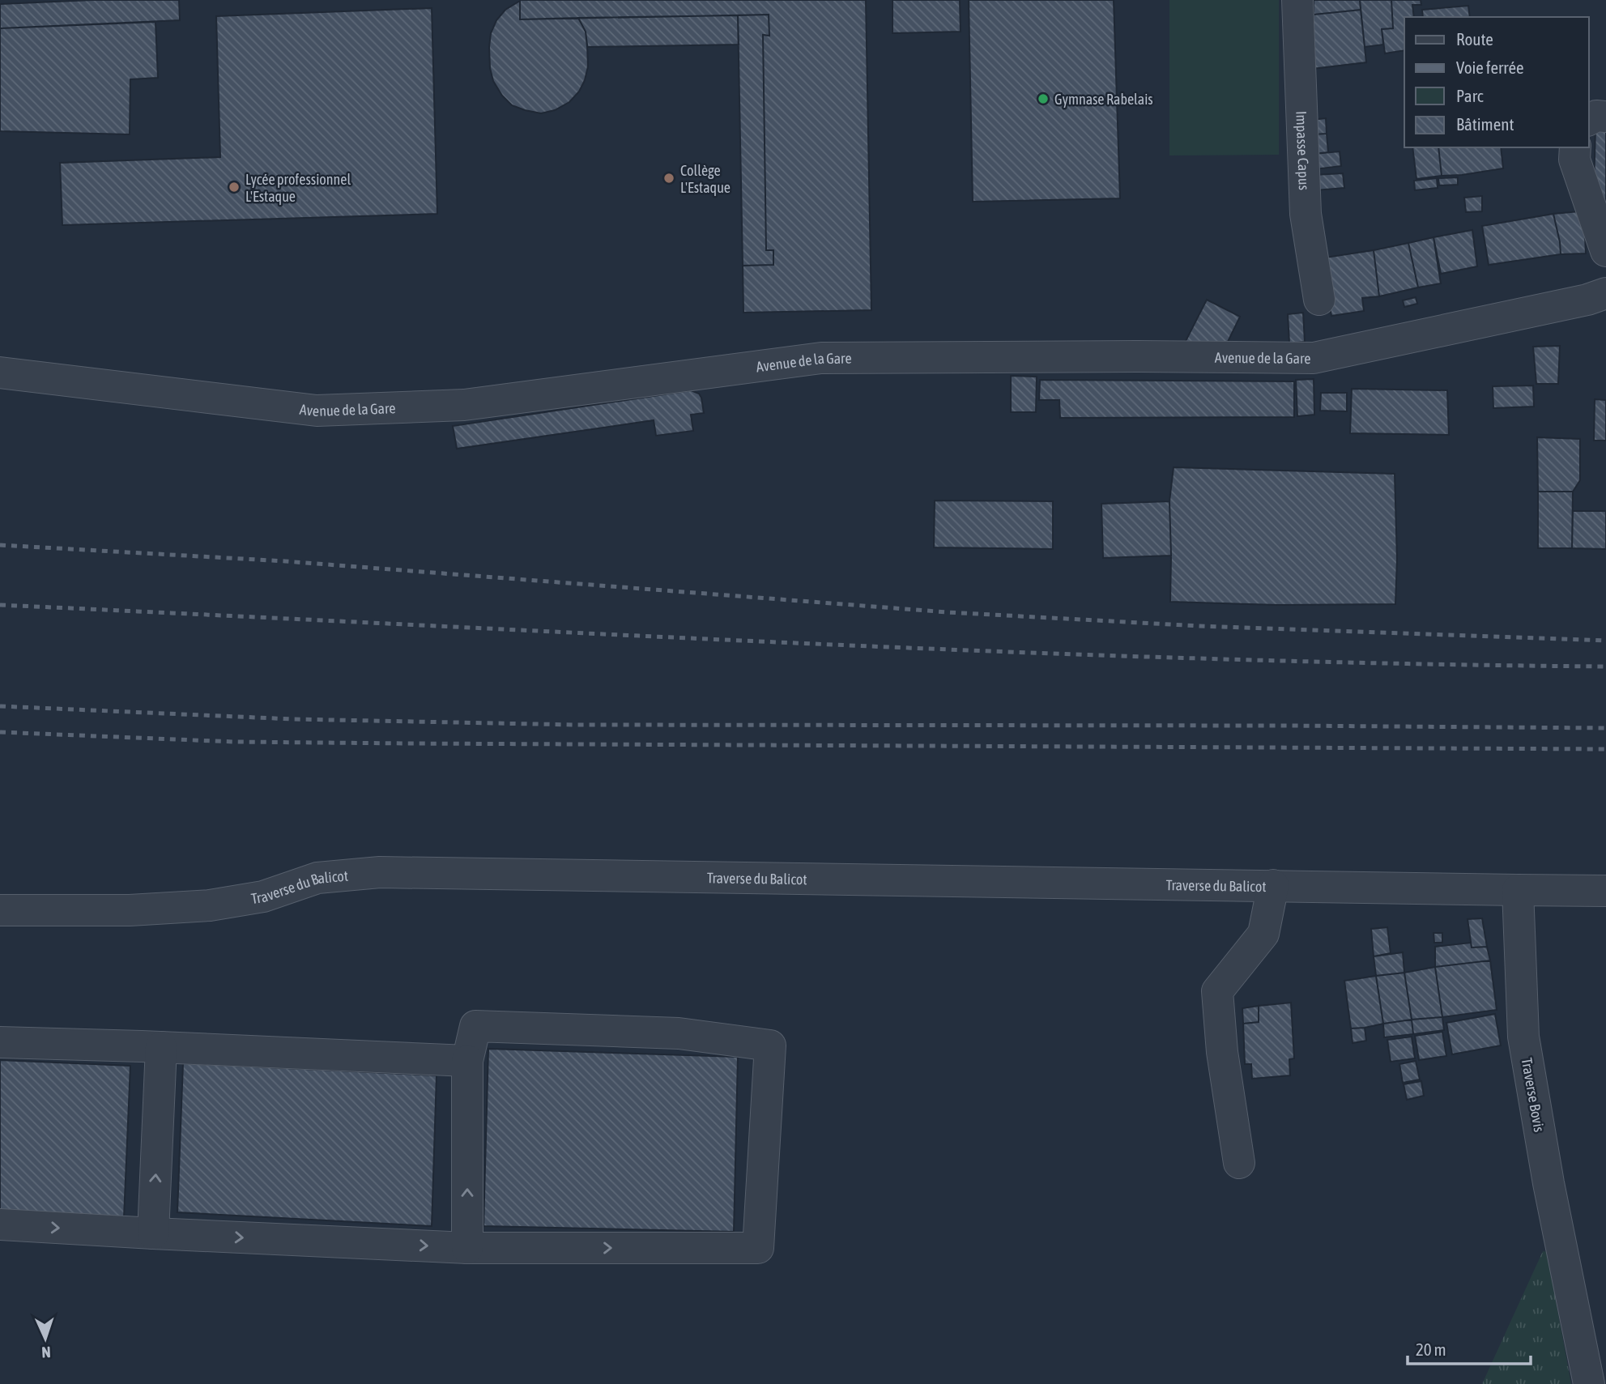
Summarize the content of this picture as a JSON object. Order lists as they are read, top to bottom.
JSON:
{
  "streets": {
    "street": [
      "Impasse Capus",
      "Avenue de la Gare",
      "Traverse du Balicot",
      "Traverse Bovis"
    ]
  },
  "crossings": [
    ["Traverse du Balicot", "Traverse Bovis"]
  ],
  "places": ["Gymnase Rabelais", "Collège L'Estaque", "Lycée professionnel L'Estaque"],
  "legend": [
    "Route",
    "Voie ferrée",
    "Parc",
    "Bâtiment"
  ],
  "scale_bar": "20 m",
  "north": "bottom"
}
